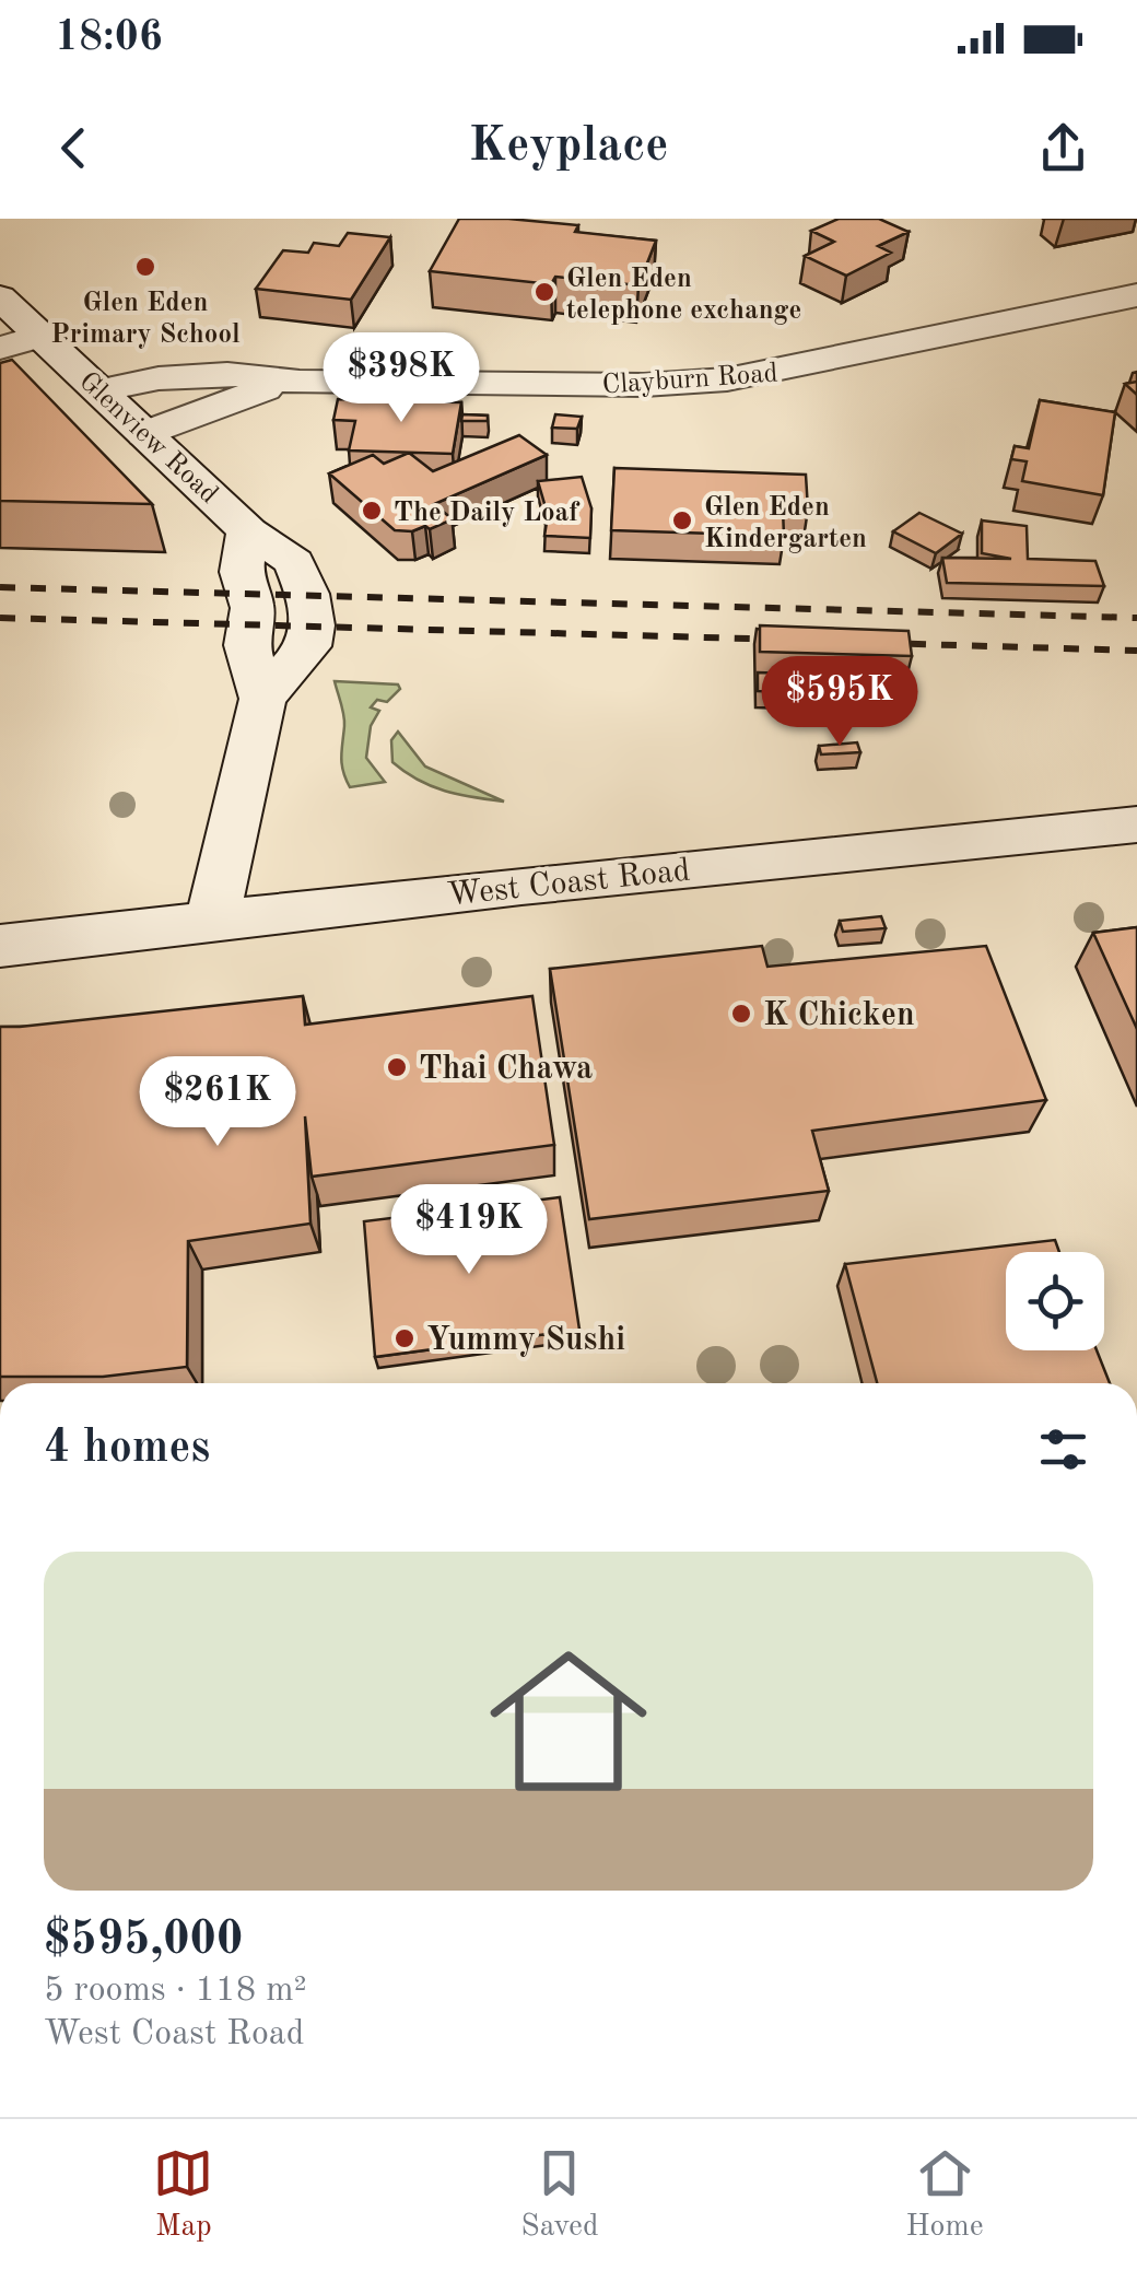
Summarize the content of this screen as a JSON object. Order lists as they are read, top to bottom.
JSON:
{
  "streets": {
    "main road": ["Clayburn Road", "Glenview Road", "West Coast Road"]
  },
  "crossings": [
    ["Clayburn Road", "Glenview Road"],
    ["Glenview Road", "West Coast Road"]
  ],
  "places": [
    "Glen Eden Primary School",
    "Glen Eden telephone exchange",
    "The Daily Loaf",
    "Glen Eden Kindergarten",
    "K Chicken",
    "Thai Chawa",
    "Yummy Sushi"
  ],
  "page": {
    "status": "18:06",
    "header": "Keyplace",
    "price": [
      "$398K",
      "$595K",
      "$261K",
      "$419K"
    ],
    "heading": "4 homes",
    "list": [
      {
        "name": "$595,000",
        "note": "5 rooms · 118 m² · West Coast Road"
      }
    ],
    "tabs": ["Map", "Saved", "Home"]
  }
}
